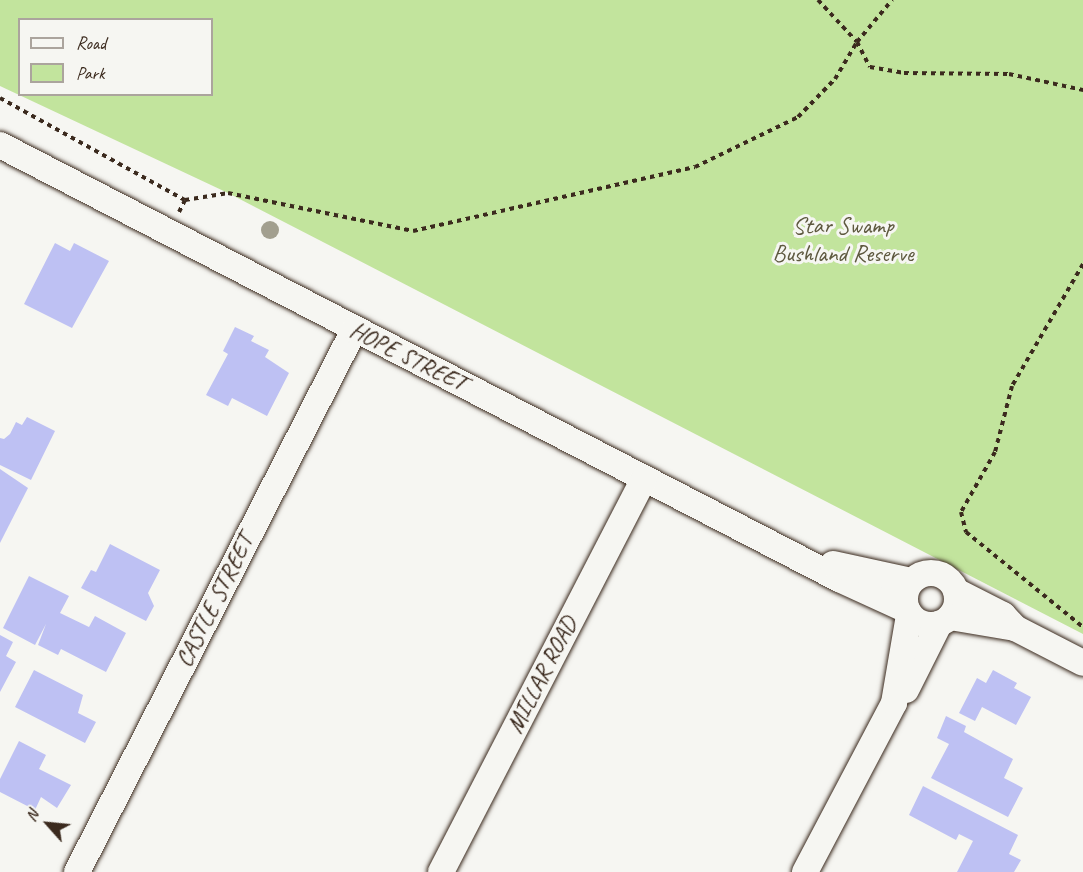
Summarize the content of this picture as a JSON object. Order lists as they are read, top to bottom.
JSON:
{
  "streets": {
    "street": ["HOPE STREET", "CASTLE STREET", "MILLAR ROAD"]
  },
  "crossings": [
    ["HOPE STREET", "CASTLE STREET"],
    ["HOPE STREET", "MILLAR ROAD"]
  ],
  "parks": ["Star Swamp Bushland Reserve"],
  "legend": ["Road", "Park"],
  "north": "top left"
}
